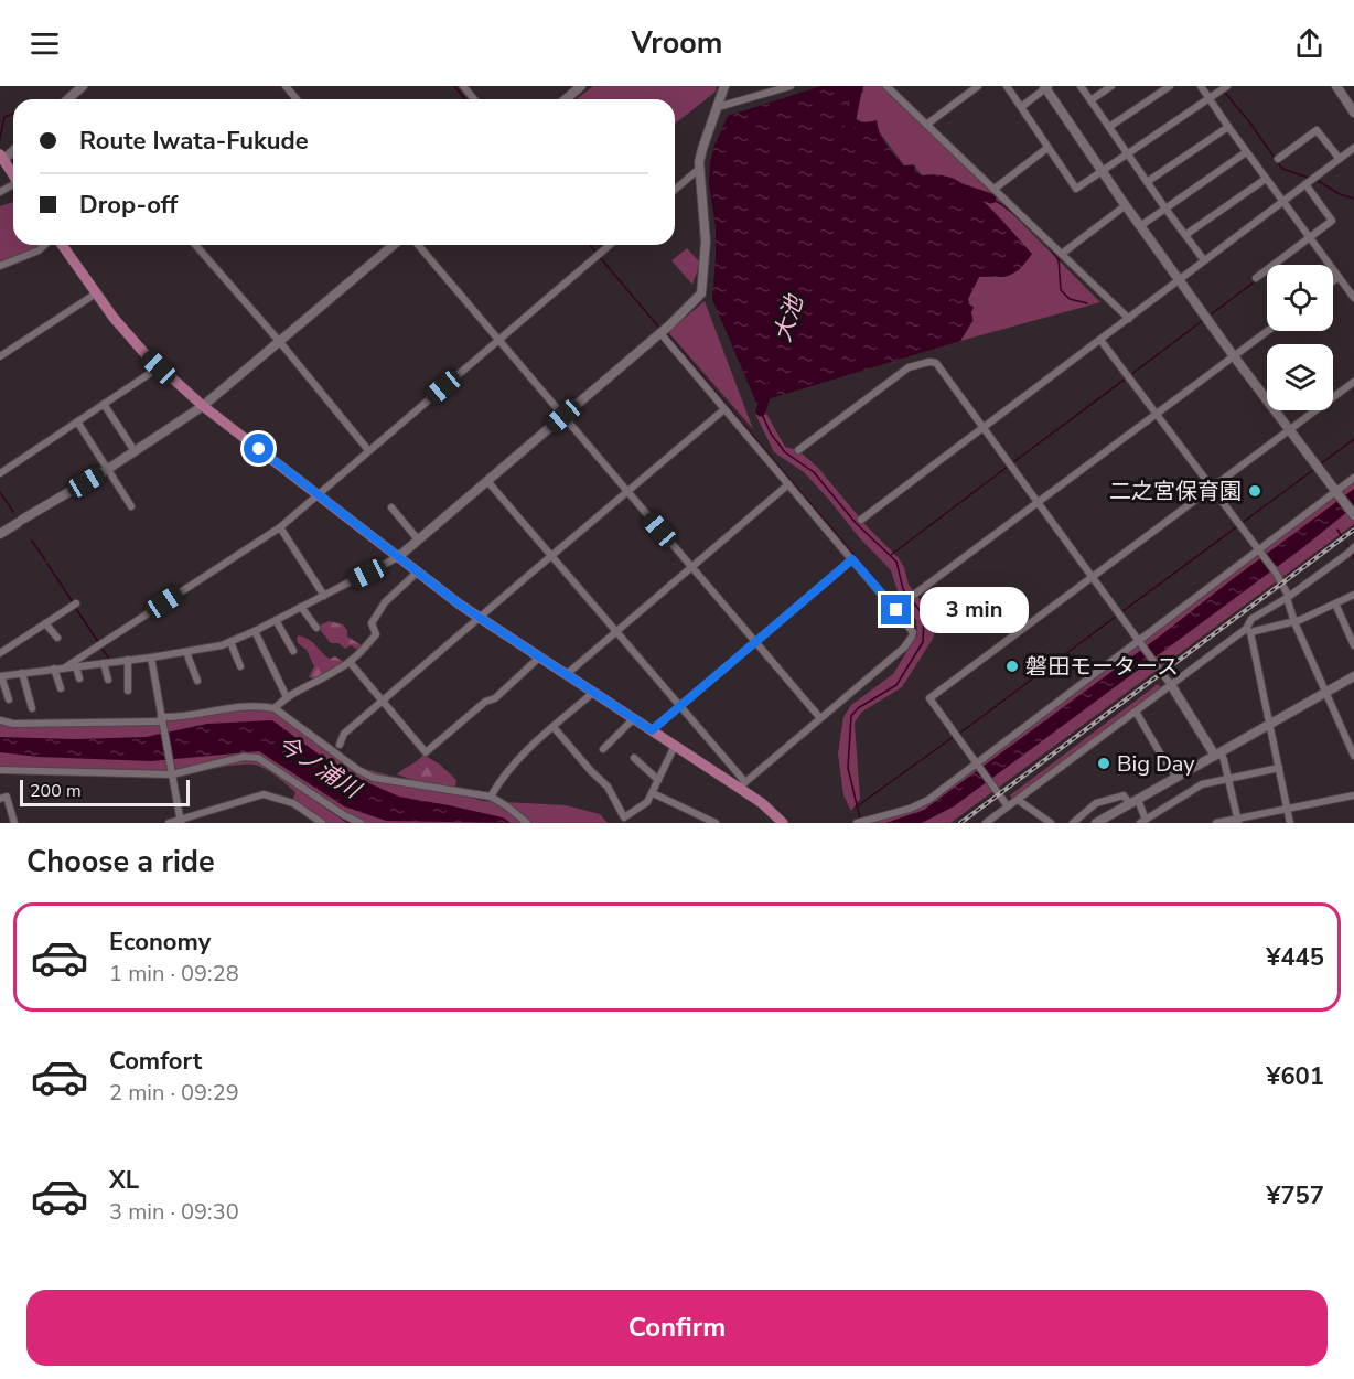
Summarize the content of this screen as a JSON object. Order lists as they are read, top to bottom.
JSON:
{
  "water": ["大池", "今ノ浦川"],
  "places": ["二之宮保育園", "磐田モータース", "Big Day"],
  "scale_bar": "200 m",
  "page": {
    "header": "Vroom",
    "banner": ["Route Iwata-Fukude", "Drop-off"],
    "bubble": "3 min",
    "scale": "200 m",
    "heading": "Choose a ride",
    "list": [
      {
        "name": "Economy",
        "note": "1 min · 09:28",
        "value": "¥445"
      },
      {
        "name": "Comfort",
        "note": "2 min · 09:29",
        "value": "¥601"
      },
      {
        "name": "XL",
        "note": "3 min · 09:30",
        "value": "¥757"
      }
    ],
    "buttons": "Confirm"
  }
}
